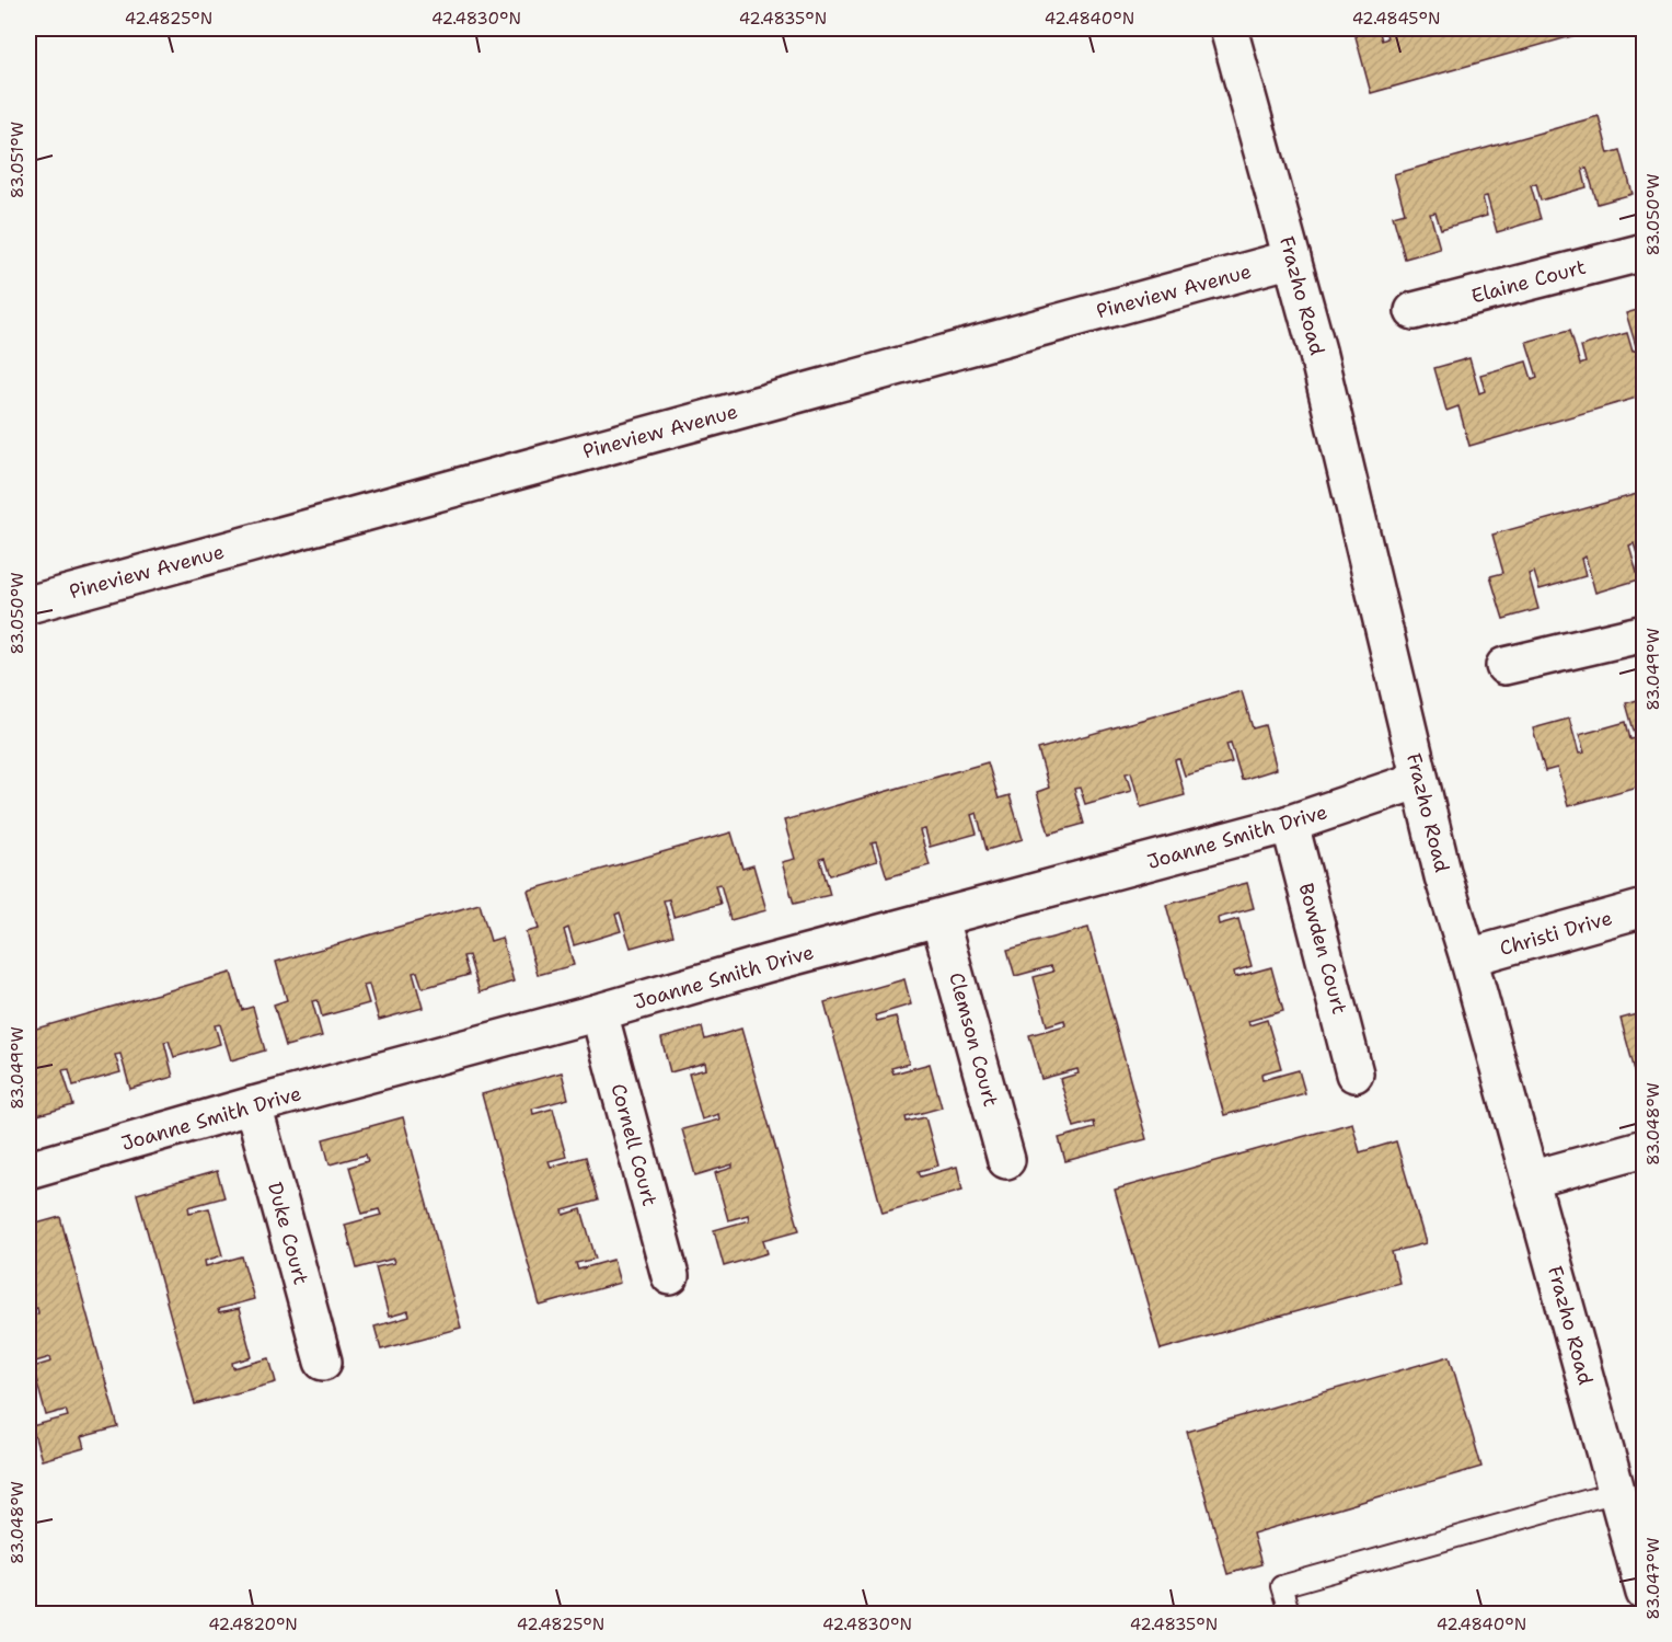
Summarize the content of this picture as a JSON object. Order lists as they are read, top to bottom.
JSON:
{
  "streets": {
    "street": [
      "Elaine Court",
      "Pineview Avenue",
      "Frazho Road",
      "Joanne Smith Drive",
      "Christi Drive",
      "Bowden Court",
      "Clemson Court",
      "Cornell Court",
      "Duke Court"
    ]
  },
  "crossings": [
    ["Pineview Avenue", "Frazho Road"],
    ["Frazho Road", "Joanne Smith Drive"],
    ["Frazho Road", "Christi Drive"],
    ["Joanne Smith Drive", "Bowden Court"],
    ["Joanne Smith Drive", "Clemson Court"],
    ["Joanne Smith Drive", "Cornell Court"],
    ["Joanne Smith Drive", "Duke Court"]
  ],
  "coordinates": [
    "42.4825°N",
    "42.4830°N",
    "42.4835°N",
    "42.4840°N",
    "42.4845°N",
    "83.051°W",
    "83.050°W",
    "83.049°W",
    "83.048°W",
    "83.047°W",
    "42.4820°N"
  ]
}
